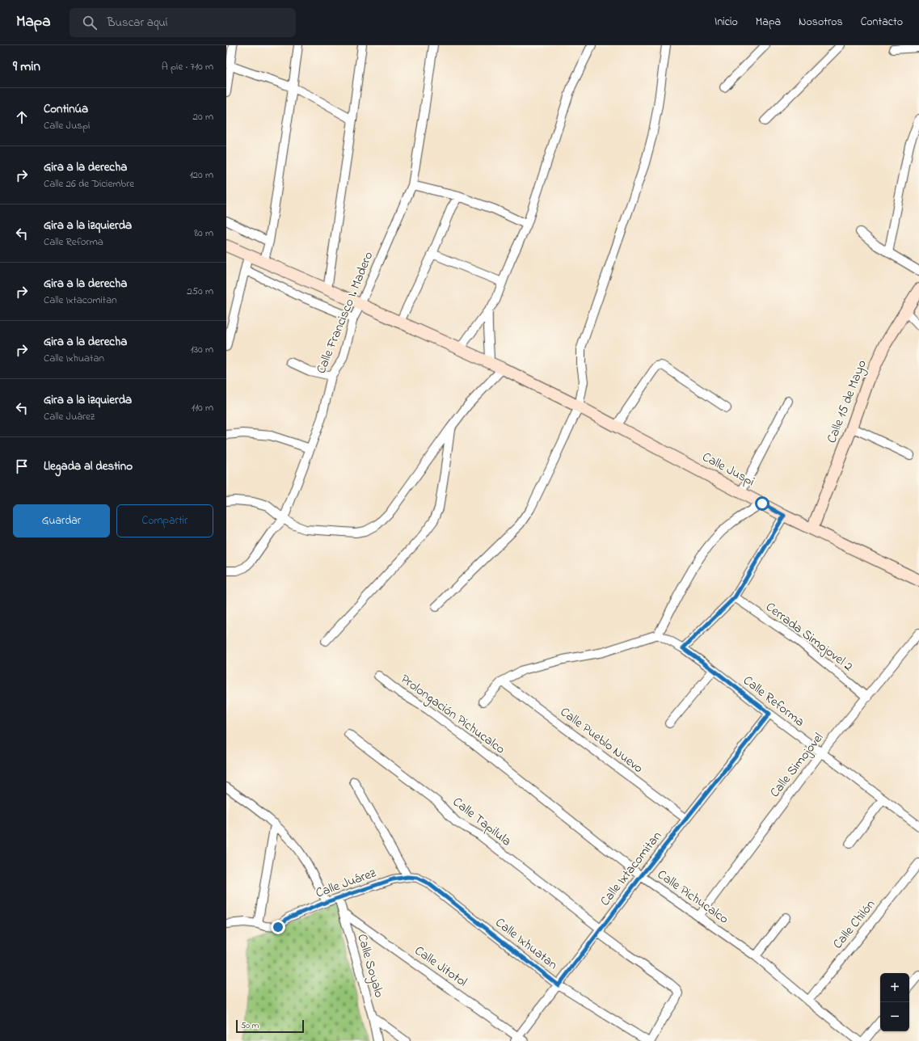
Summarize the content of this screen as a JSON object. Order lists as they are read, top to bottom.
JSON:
{
  "streets": {
    "street": [
      "Calle Francisco I. Madero",
      "Calle 15 de Mayo",
      "Calle Juspi",
      "Cerrada Simojovel 2",
      "Calle Reforma",
      "Prolongación Pichucalco",
      "Calle Pueblo Nuevo",
      "Calle Simojovel",
      "Calle Tapilula",
      "Calle Ixtacomitan",
      "Calle Juárez",
      "Calle Pichucalco",
      "Calle Chilón",
      "Calle Ixhuatan",
      "Calle Soyalo",
      "Calle Jitotol"
    ]
  },
  "crossings": [
    ["Calle Francisco I. Madero", "Calle Juspi"],
    ["Calle 15 de Mayo", "Calle Juspi"],
    ["Cerrada Simojovel 2", "Calle Simojovel"],
    ["Calle Reforma", "Calle Simojovel"],
    ["Calle Reforma", "Calle Ixtacomitan"],
    ["Prolongación Pichucalco", "Calle Pichucalco"],
    ["Calle Pueblo Nuevo", "Calle Ixtacomitan"],
    ["Calle Simojovel", "Calle Pichucalco"],
    ["Calle Tapilula", "Calle Ixtacomitan"],
    ["Calle Ixtacomitan", "Calle Pichucalco"],
    ["Calle Ixtacomitan", "Calle Ixhuatan"],
    ["Calle Ixtacomitan", "Calle Jitotol"],
    ["Calle Juárez", "Calle Ixhuatan"],
    ["Calle Juárez", "Calle Soyalo"],
    ["Calle Pichucalco", "Calle Chilón"],
    ["Calle Soyalo", "Calle Jitotol"]
  ],
  "scale_bar": "50 m",
  "page": {
    "header": "Mapa",
    "search": "Buscar aquí",
    "nav": [
      "Inicio",
      "Mapa",
      "Nosotros",
      "Contacto"
    ],
    "heading": ["9 min", "A pie · 710 m"],
    "list": [
      ["Continúa", "Calle Juspi", "20 m"],
      ["Gira a la derecha", "Calle 26 de Diciembre", "120 m"],
      ["Gira a la izquierda", "Calle Reforma", "80 m"],
      ["Gira a la derecha", "Calle Ixtacomitan", "250 m"],
      ["Gira a la derecha", "Calle Ixhuatan", "130 m"],
      ["Gira a la izquierda", "Calle Juárez", "110 m"],
      "Llegada al destino"
    ],
    "buttons": ["Guardar", "Compartir"],
    "map_buttons": ["+", "−"],
    "scale": "50 m"
  }
}
